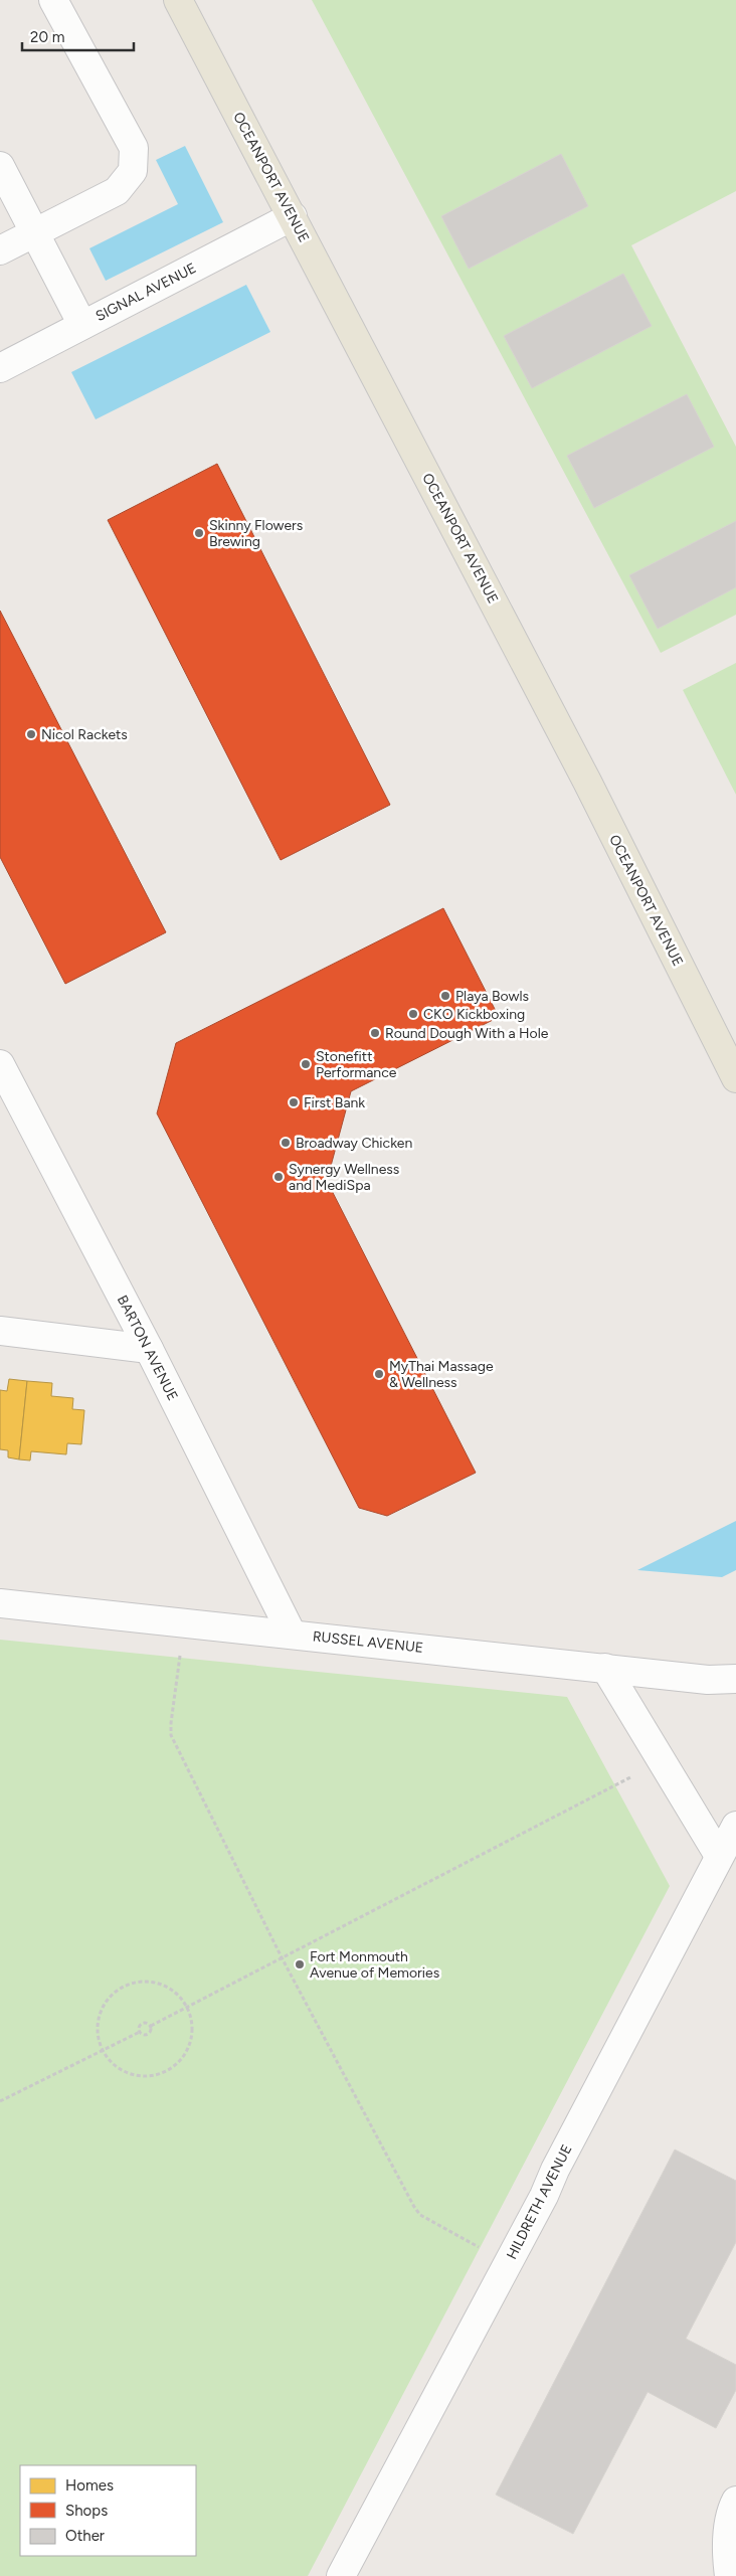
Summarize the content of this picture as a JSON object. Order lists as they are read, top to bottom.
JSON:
{
  "streets": {
    "main road": ["OCEANPORT AVENUE"],
    "street": [
      "SIGNAL AVENUE",
      "BARTON AVENUE",
      "RUSSEL AVENUE",
      "HILDRETH AVENUE"
    ]
  },
  "crossings": [
    ["OCEANPORT AVENUE", "SIGNAL AVENUE"],
    ["BARTON AVENUE", "RUSSEL AVENUE"]
  ],
  "places": [
    "Skinny Flowers Brewing",
    "Nicol Rackets",
    "Playa Bowls",
    "CKO Kickboxing",
    "Round Dough With a Hole",
    "Stonefitt Performance",
    "First Bank",
    "Broadway Chicken",
    "Synergy Wellness and MediSpa",
    "MyThai Massage & Wellness",
    "Fort Monmouth Avenue of Memories"
  ],
  "legend": ["Homes", "Shops", "Other"],
  "scale_bar": "20 m"
}
